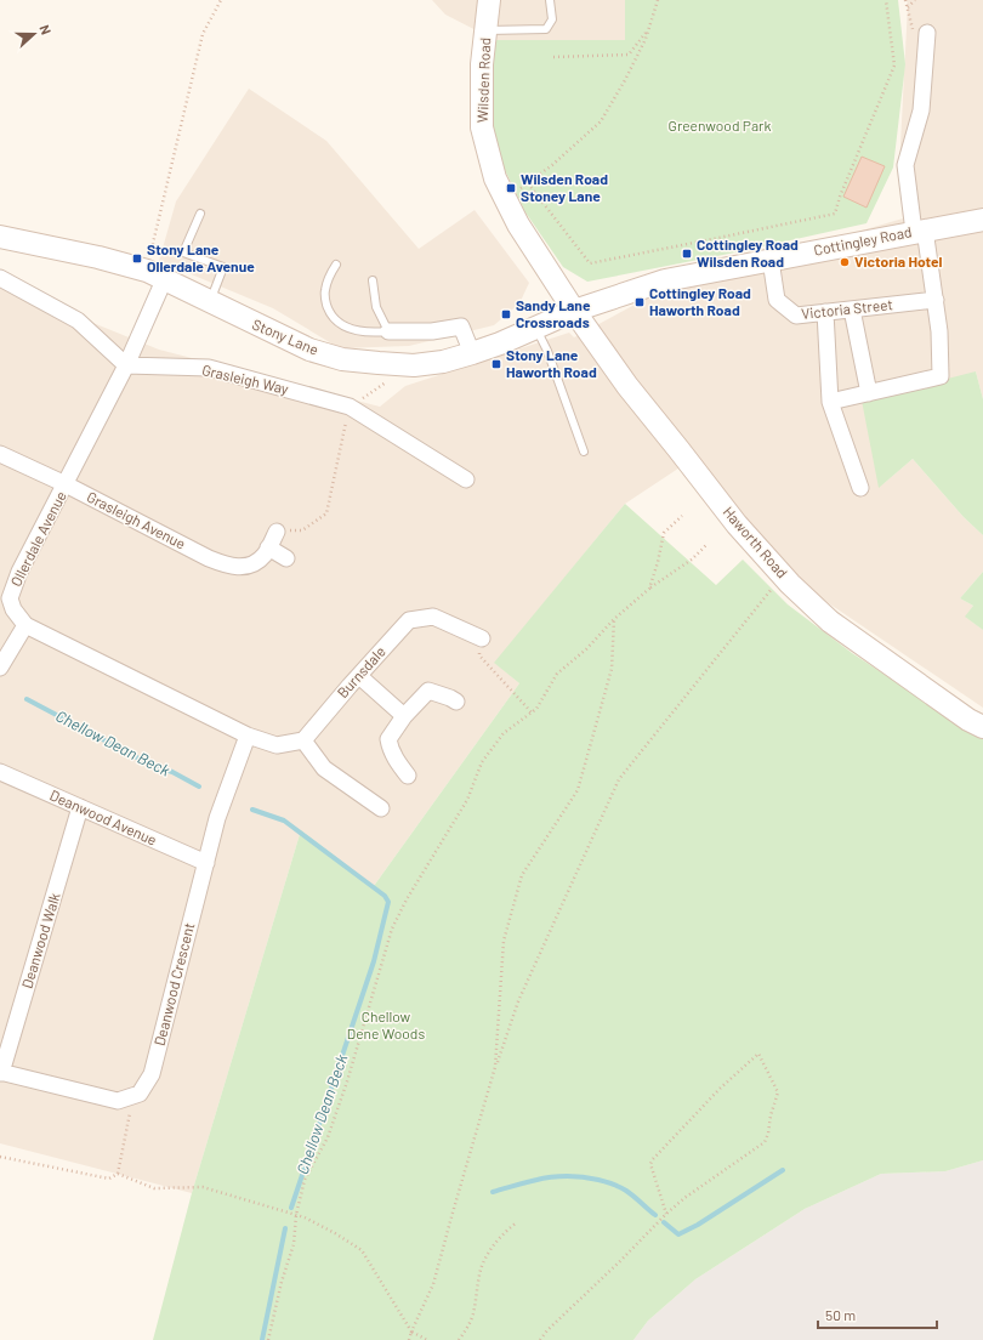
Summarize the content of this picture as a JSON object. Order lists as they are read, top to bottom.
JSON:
{
  "streets": {
    "main road": [
      "Wilsden Road",
      "Cottingley Road",
      "Stony Lane",
      "Haworth Road"
    ],
    "street": [
      "Victoria Street",
      "Grasleigh Way",
      "Grasleigh Avenue",
      "Ollerdale Avenue",
      "Burnsdale",
      "Deanwood Avenue",
      "Deanwood Walk",
      "Deanwood Crescent"
    ]
  },
  "crossings": [
    ["Wilsden Road", "Cottingley Road"],
    ["Wilsden Road", "Stony Lane"],
    ["Wilsden Road", "Haworth Road"],
    ["Cottingley Road", "Victoria Street"],
    ["Cottingley Road", "Stony Lane"],
    ["Cottingley Road", "Haworth Road"],
    ["Stony Lane", "Ollerdale Avenue"],
    ["Stony Lane", "Haworth Road"],
    ["Grasleigh Way", "Ollerdale Avenue"],
    ["Grasleigh Avenue", "Ollerdale Avenue"],
    ["Ollerdale Avenue", "Deanwood Crescent"],
    ["Deanwood Avenue", "Deanwood Walk"],
    ["Deanwood Avenue", "Deanwood Crescent"]
  ],
  "water": ["Chellow Dean Beck"],
  "parks": ["Greenwood Park", "Chellow Dene Woods"],
  "places": {
    "transit": [
      "Wilsden Road Stoney Lane",
      "Cottingley Road Wilsden Road",
      "Stony Lane Ollerdale Avenue",
      "Cottingley Road Haworth Road",
      "Sandy Lane Crossroads",
      "Stony Lane Haworth Road"
    ],
    "other": ["Victoria Hotel"]
  },
  "scale_bar": "50 m",
  "north": "right"
}
